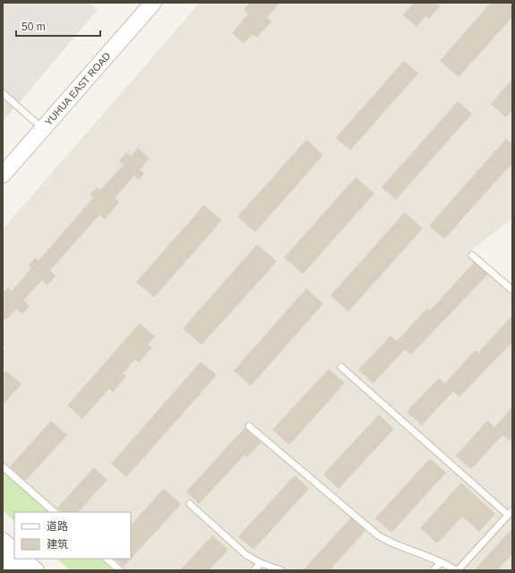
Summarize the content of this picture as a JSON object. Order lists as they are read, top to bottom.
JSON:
{
  "streets": {
    "street": ["YUHUA EAST ROAD"]
  },
  "legend": ["道路", "建筑"],
  "scale_bar": "50 m"
}
